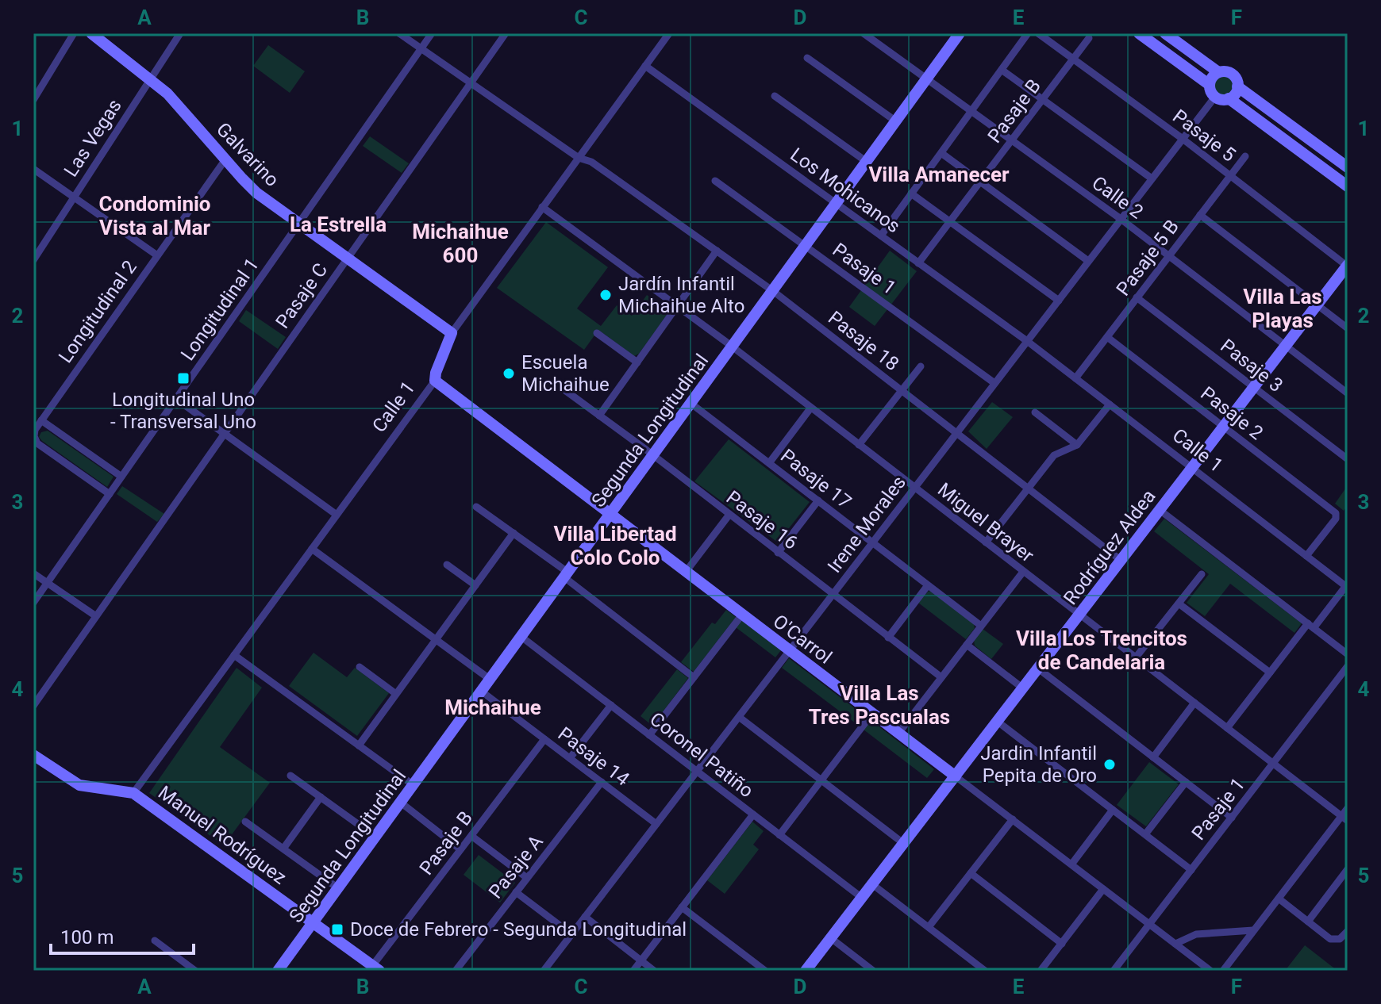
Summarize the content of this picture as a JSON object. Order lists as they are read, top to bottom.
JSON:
{
  "streets": {
    "street": [
      "Pasaje B",
      "Pasaje 5",
      "Las Vegas",
      "Galvarino",
      "Los Mohicanos",
      "Calle 2",
      "Pasaje 5 B",
      "Pasaje 1",
      "Pasaje C",
      "Longitudinal 1",
      "Longitudinal 2",
      "Pasaje 18",
      "Pasaje 3",
      "Calle 1",
      "Pasaje 2",
      "Segunda Longitudinal",
      "Pasaje 17",
      "Pasaje 16",
      "Miguel Brayer",
      "Irene Morales",
      "Rodríguez Aldea",
      "O'Carrol",
      "Coronel Patiño",
      "Pasaje 14",
      "Manuel Rodríguez",
      "Pasaje A"
    ]
  },
  "crossings": [
    ["Pasaje B", "Pasaje 5"],
    ["Pasaje B", "Los Mohicanos"],
    ["Pasaje B", "Calle 2"],
    ["Pasaje B", "Pasaje 14"],
    ["Pasaje B", "Manuel Rodríguez"],
    ["Pasaje 5", "Pasaje 5 B"],
    ["Pasaje 5", "Irene Morales"],
    ["Pasaje 5", "Rodríguez Aldea"],
    ["Las Vegas", "Galvarino"],
    ["Galvarino", "Pasaje C"],
    ["Galvarino", "Longitudinal 1"],
    ["Galvarino", "Longitudinal 2"],
    ["Galvarino", "Calle 1"],
    ["Los Mohicanos", "Calle 1"],
    ["Los Mohicanos", "Segunda Longitudinal"],
    ["Los Mohicanos", "Irene Morales"],
    ["Calle 2", "Pasaje 5 B"],
    ["Calle 2", "Segunda Longitudinal"],
    ["Calle 2", "Irene Morales"],
    ["Calle 2", "Rodríguez Aldea"],
    ["Pasaje 5 B", "Pasaje 3"],
    ["Pasaje 5 B", "Calle 1"],
    ["Pasaje 5 B", "Pasaje 2"],
    ["Pasaje 1", "Segunda Longitudinal"],
    ["Pasaje 1", "Miguel Brayer"],
    ["Pasaje 1", "Irene Morales"],
    ["Pasaje 1", "O'Carrol"],
    ["Pasaje C", "Pasaje 18"],
    ["Longitudinal 1", "Pasaje 18"],
    ["Pasaje 18", "Calle 1"],
    ["Pasaje 18", "Segunda Longitudinal"],
    ["Pasaje 18", "Irene Morales"],
    ["Pasaje 18", "Rodríguez Aldea"],
    ["Pasaje 3", "Rodríguez Aldea"],
    ["Calle 1", "Pasaje 2"],
    ["Calle 1", "Miguel Brayer"],
    ["Calle 1", "Irene Morales"],
    ["Calle 1", "Rodríguez Aldea"],
    ["Calle 1", "O'Carrol"],
    ["Calle 1", "Manuel Rodríguez"],
    ["Pasaje 2", "Rodríguez Aldea"],
    ["Segunda Longitudinal", "Pasaje 17"],
    ["Segunda Longitudinal", "Pasaje 16"],
    ["Segunda Longitudinal", "Miguel Brayer"],
    ["Segunda Longitudinal", "O'Carrol"],
    ["Segunda Longitudinal", "Coronel Patiño"],
    ["Segunda Longitudinal", "Pasaje 14"],
    ["Segunda Longitudinal", "Manuel Rodríguez"],
    ["Pasaje 17", "Irene Morales"],
    ["Pasaje 16", "Irene Morales"],
    ["Miguel Brayer", "Irene Morales"],
    ["Miguel Brayer", "Rodríguez Aldea"],
    ["Irene Morales", "O'Carrol"],
    ["Irene Morales", "Coronel Patiño"],
    ["Irene Morales", "Pasaje 14"],
    ["Rodríguez Aldea", "O'Carrol"],
    ["Rodríguez Aldea", "Coronel Patiño"],
    ["Pasaje 14", "Pasaje A"]
  ],
  "districts": [
    "Villa Amanecer",
    "Condominio Vista al Mar",
    "La Estrella",
    "Michaihue 600",
    "Villa Las Playas",
    "Villa Libertad Colo Colo",
    "Villa Los Trencitos de Candelaria",
    "Villa Las Tres Pascualas",
    "Michaihue"
  ],
  "places": {
    "other": ["Jardín Infantil Michaihue Alto", "Escuela Michaihue", "Jardin Infantil Pepita de Oro"],
    "transit": ["Longitudinal Uno - Transversal Uno", "Doce de Febrero - Segunda Longitudinal"]
  },
  "scale_bar": "100 m",
  "grid": {
    "columns": [
      "A",
      "B",
      "C",
      "D",
      "E",
      "F"
    ],
    "rows": [
      "1",
      "2",
      "3",
      "4",
      "5"
    ]
  }
}
